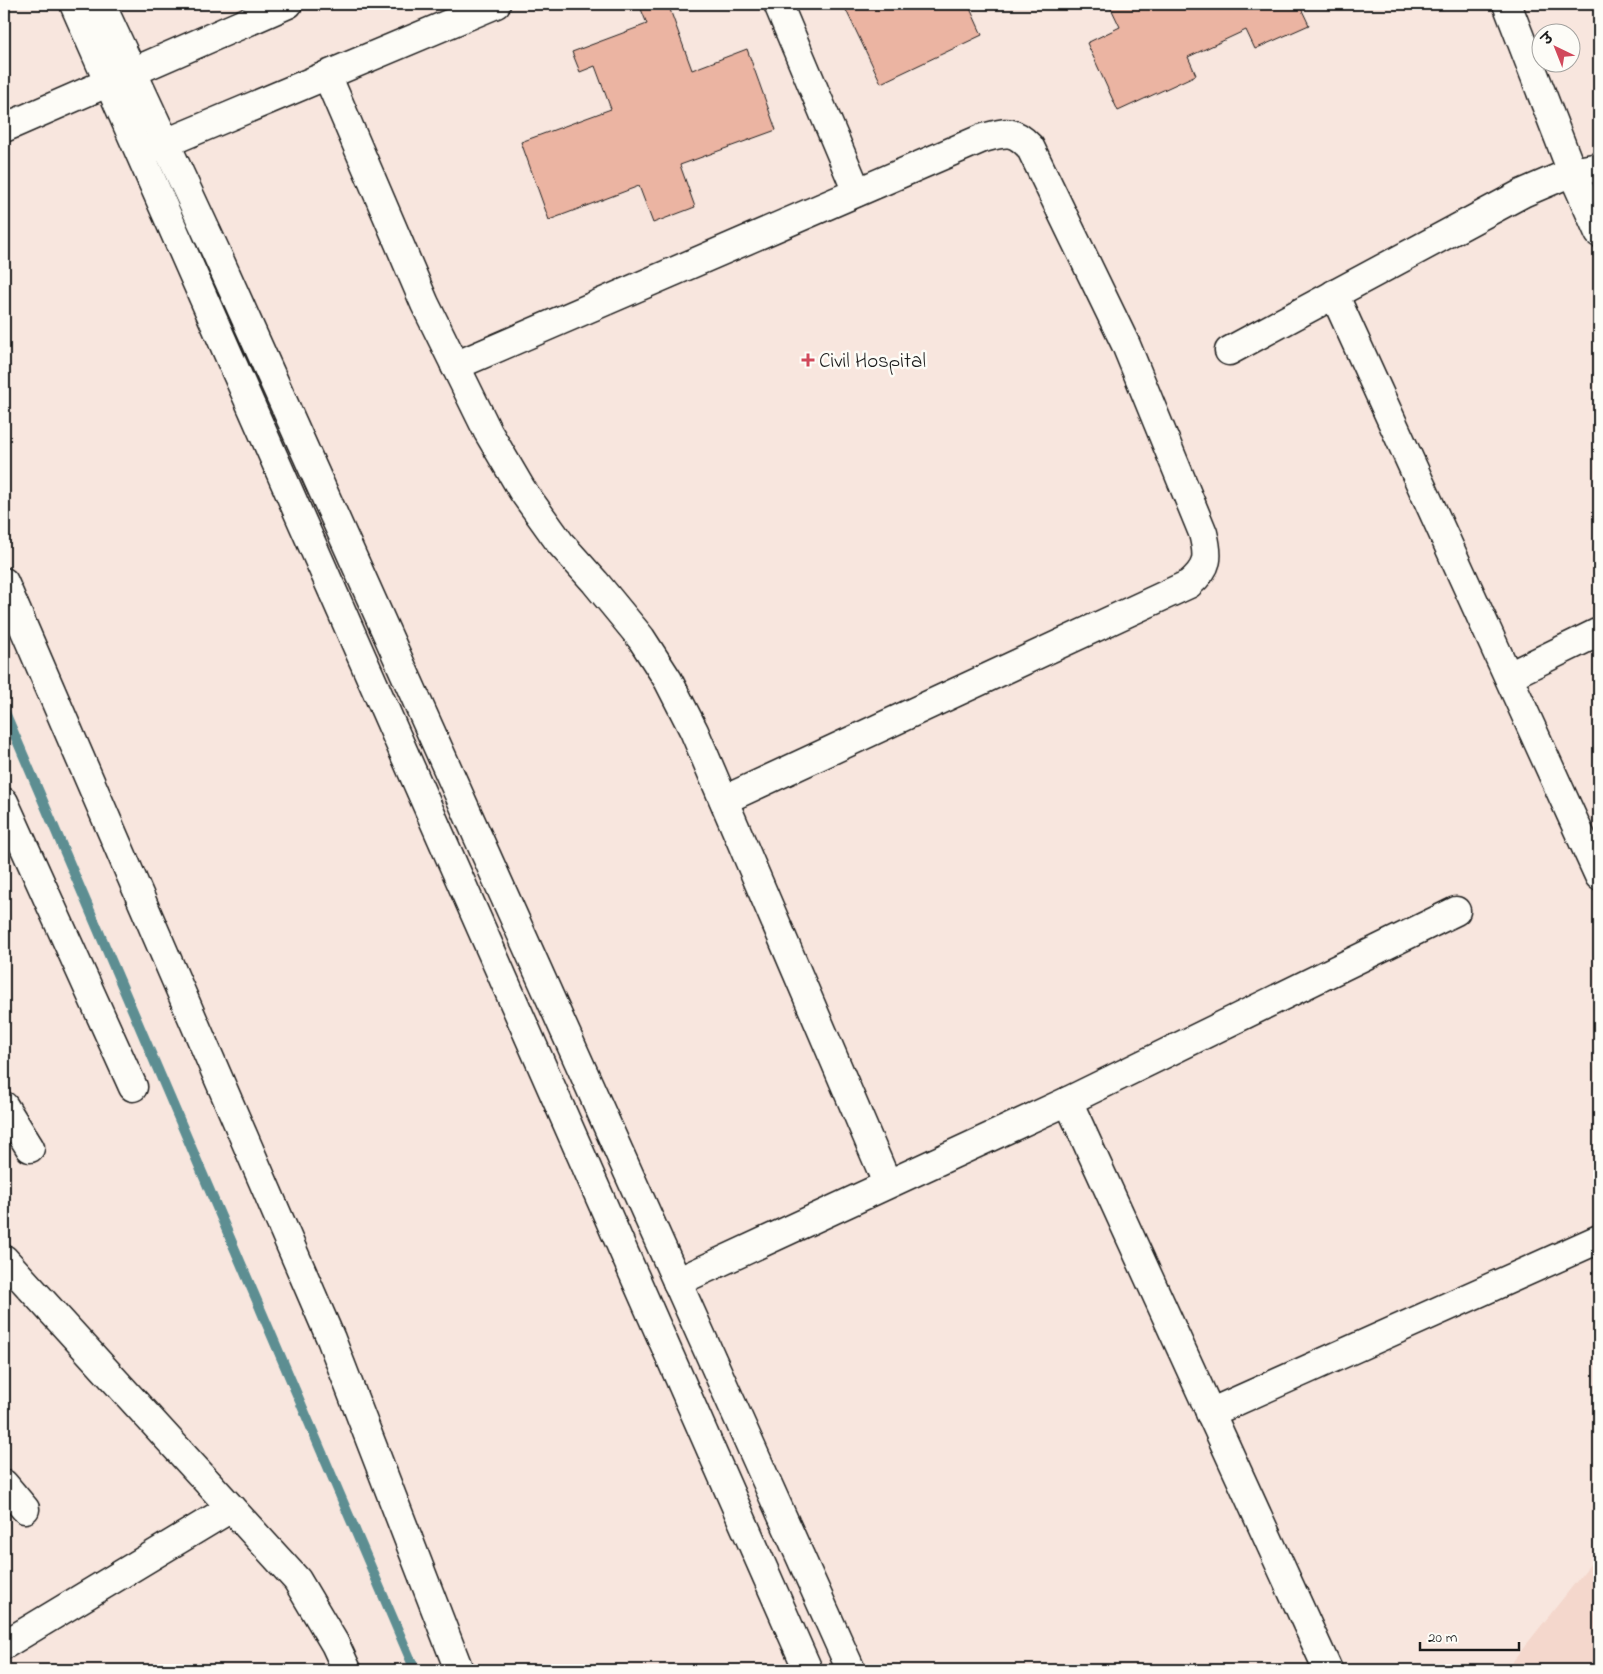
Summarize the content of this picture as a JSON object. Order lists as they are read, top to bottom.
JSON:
{
  "places": {
    "health": ["Civil Hospital"]
  },
  "scale_bar": "20 m",
  "north": "top left"
}
